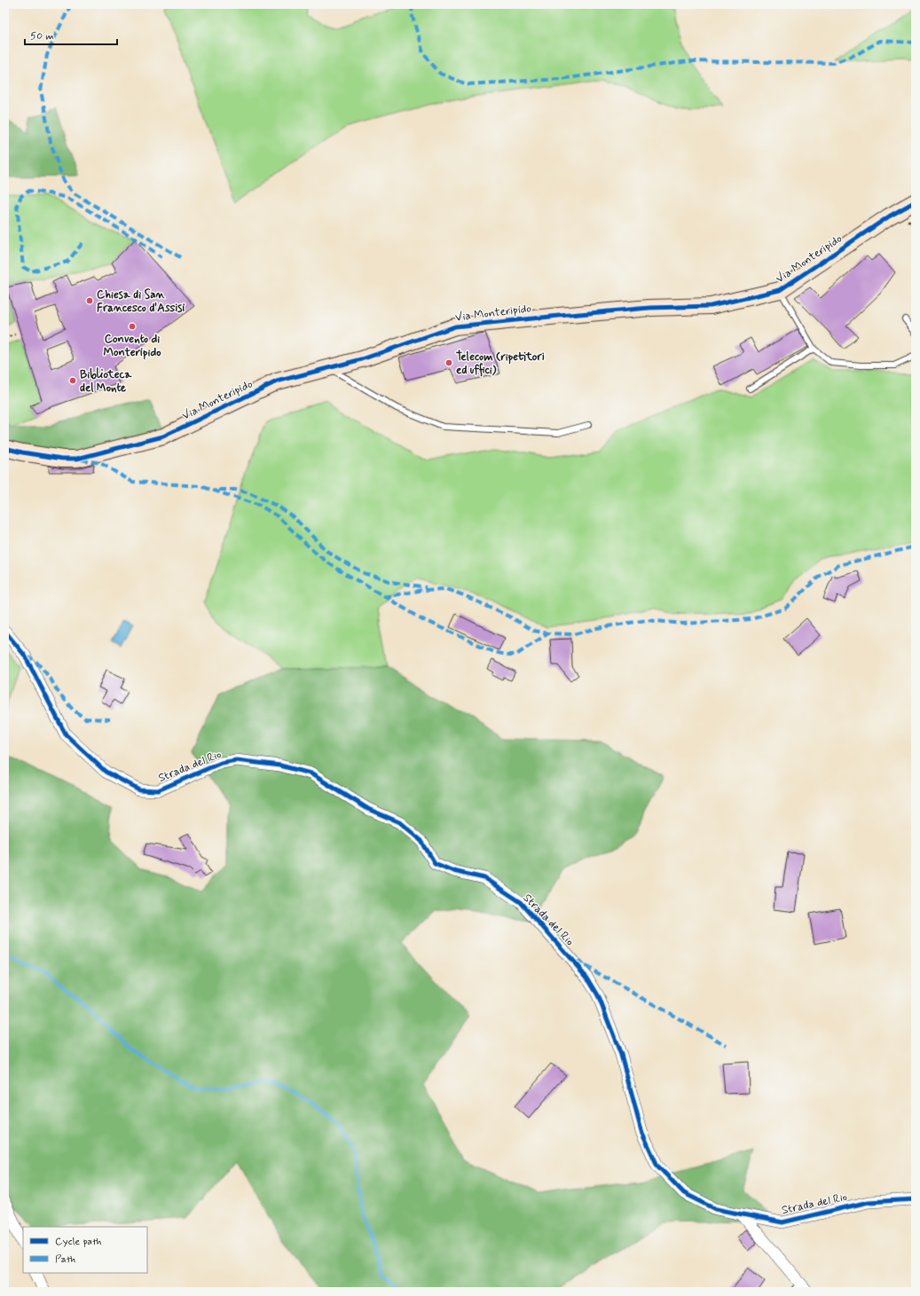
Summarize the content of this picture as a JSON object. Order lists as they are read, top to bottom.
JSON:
{
  "streets": {
    "street": ["Via Monteripido", "Strada del Rio"]
  },
  "places": [
    "Chiesa di San Francesco d'Assisi",
    "Convento di Monteripido",
    "Telecom (ripetitori ed uffici)",
    "Biblioteca del Monte"
  ],
  "legend": ["Cycle path", "Path"],
  "scale_bar": "50 m"
}
